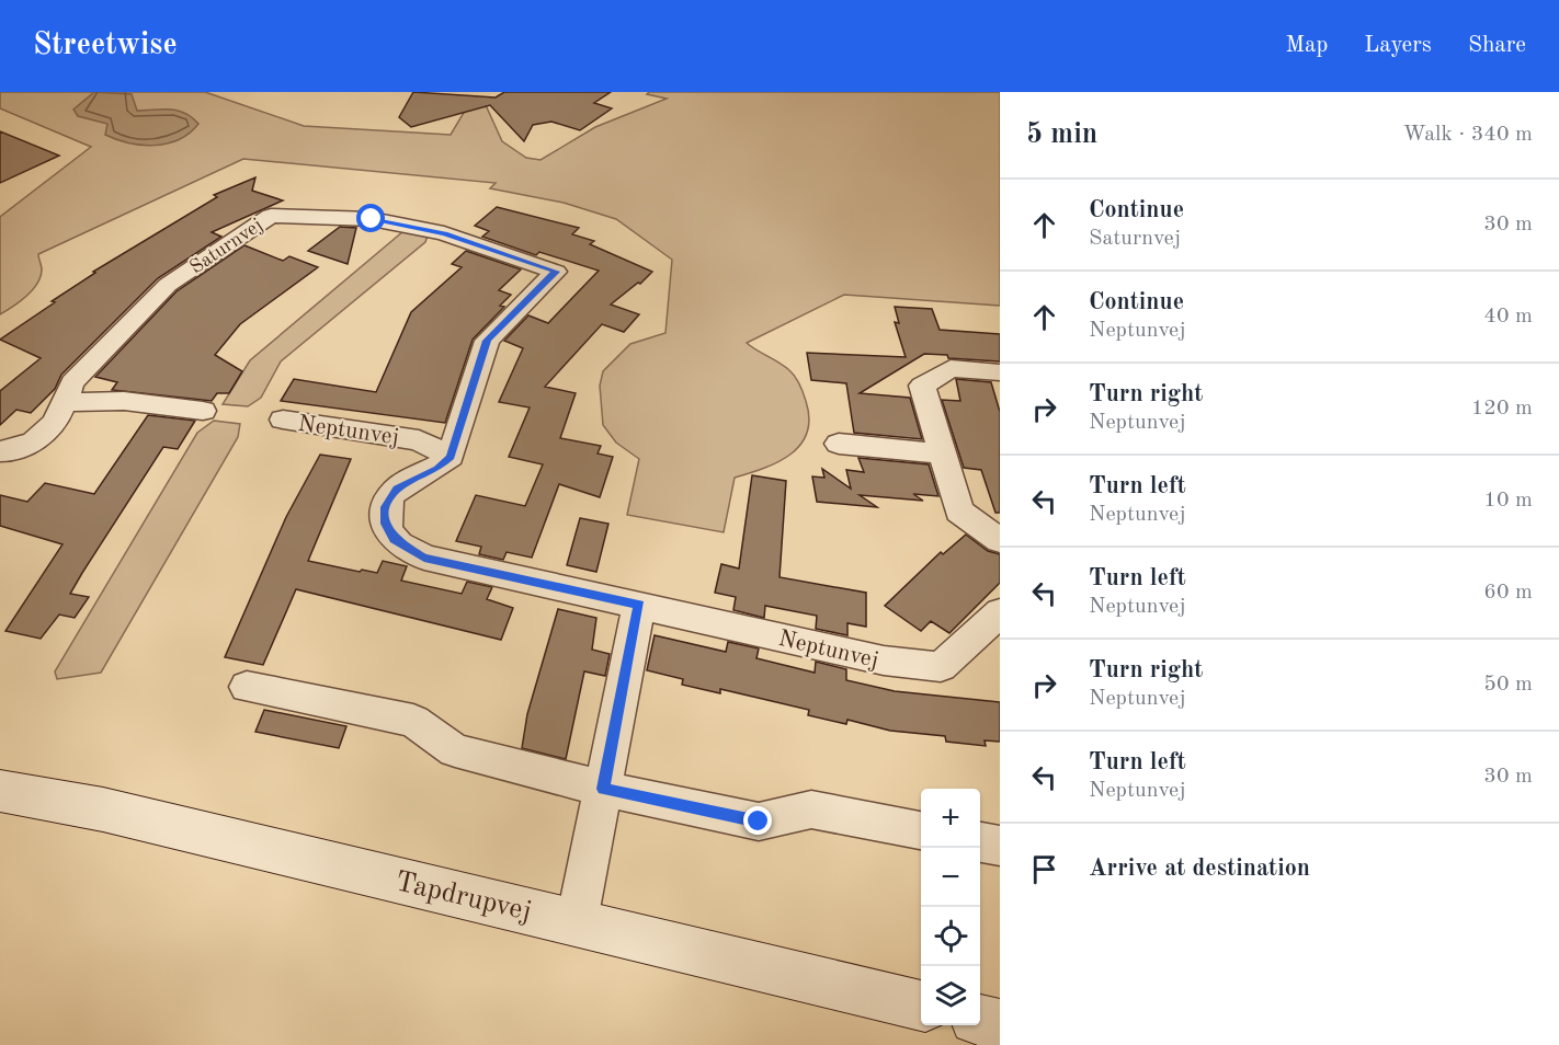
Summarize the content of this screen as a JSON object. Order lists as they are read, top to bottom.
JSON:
{
  "streets": {
    "street": ["Saturnvej", "Neptunvej", "Tapdrupvej"]
  },
  "crossings": [
    ["Saturnvej", "Neptunvej"]
  ],
  "page": {
    "header": "Streetwise",
    "nav": ["Map", "Layers", "Share"],
    "heading": ["5 min", "Walk · 340 m"],
    "list": [
      ["Continue", "Saturnvej", "30 m"],
      ["Continue", "Neptunvej", "40 m"],
      ["Turn right", "Neptunvej", "120 m"],
      ["Turn left", "Neptunvej", "10 m"],
      ["Turn left", "Neptunvej", "60 m"],
      ["Turn right", "Neptunvej", "50 m"],
      ["Turn left", "Neptunvej", "30 m"],
      "Arrive at destination"
    ],
    "map_buttons": ["+", "−"]
  }
}
